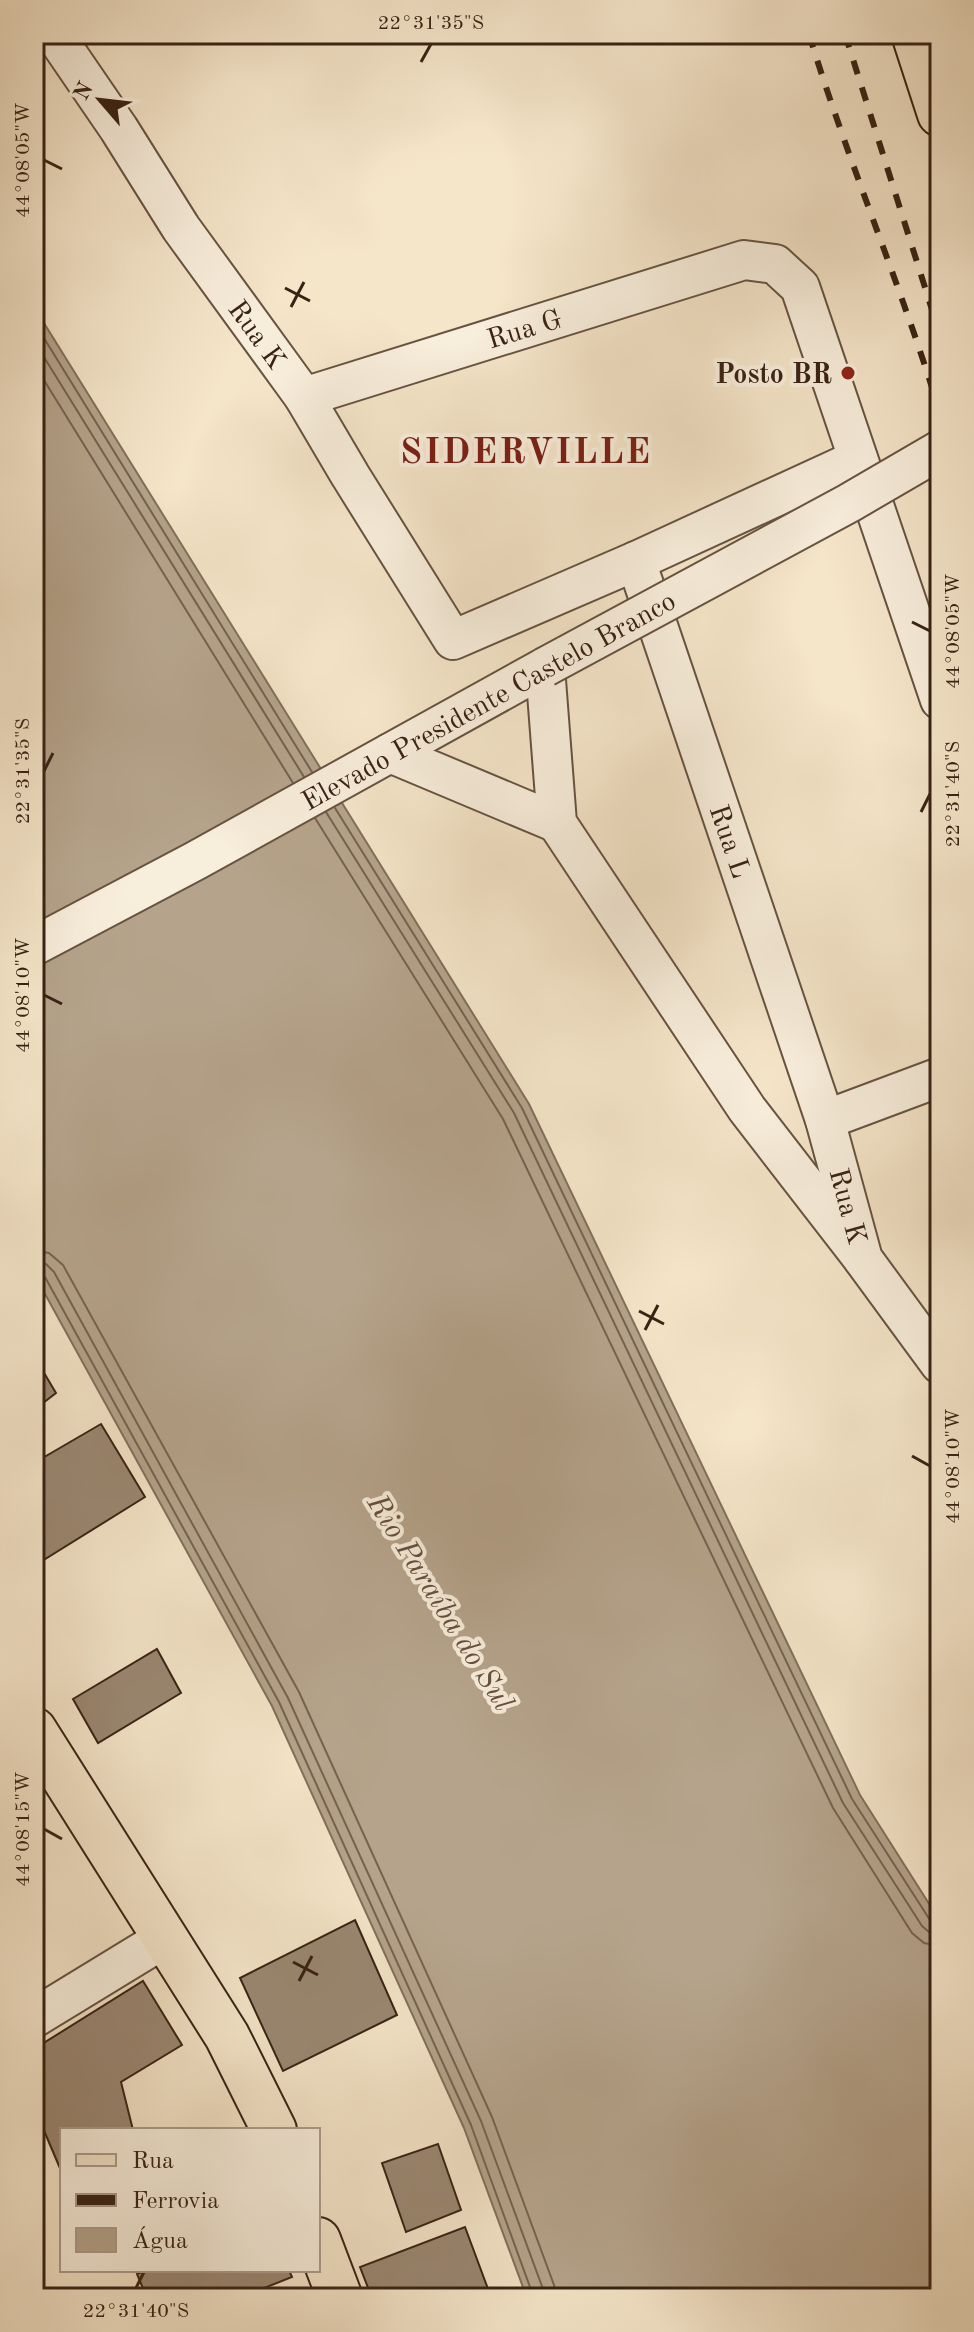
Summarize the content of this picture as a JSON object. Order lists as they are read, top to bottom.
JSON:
{
  "streets": {
    "street": [
      "Rua G",
      "Rua K",
      "Elevado Presidente Castelo Branco",
      "Rua L"
    ]
  },
  "crossings": [
    ["Rua G", "Rua K"],
    ["Rua K", "Rua L"]
  ],
  "districts": ["SIDERVILLE"],
  "water": ["Rio Paraíba do Sul"],
  "places": ["Posto BR"],
  "legend": ["Rua", "Ferrovia", "Água"],
  "north": "top left",
  "coordinates": [
    "22°31'35\"S",
    "44°08'05\"W",
    "22°31'40\"S",
    "44°08'10\"W",
    "44°08'15\"W"
  ]
}
